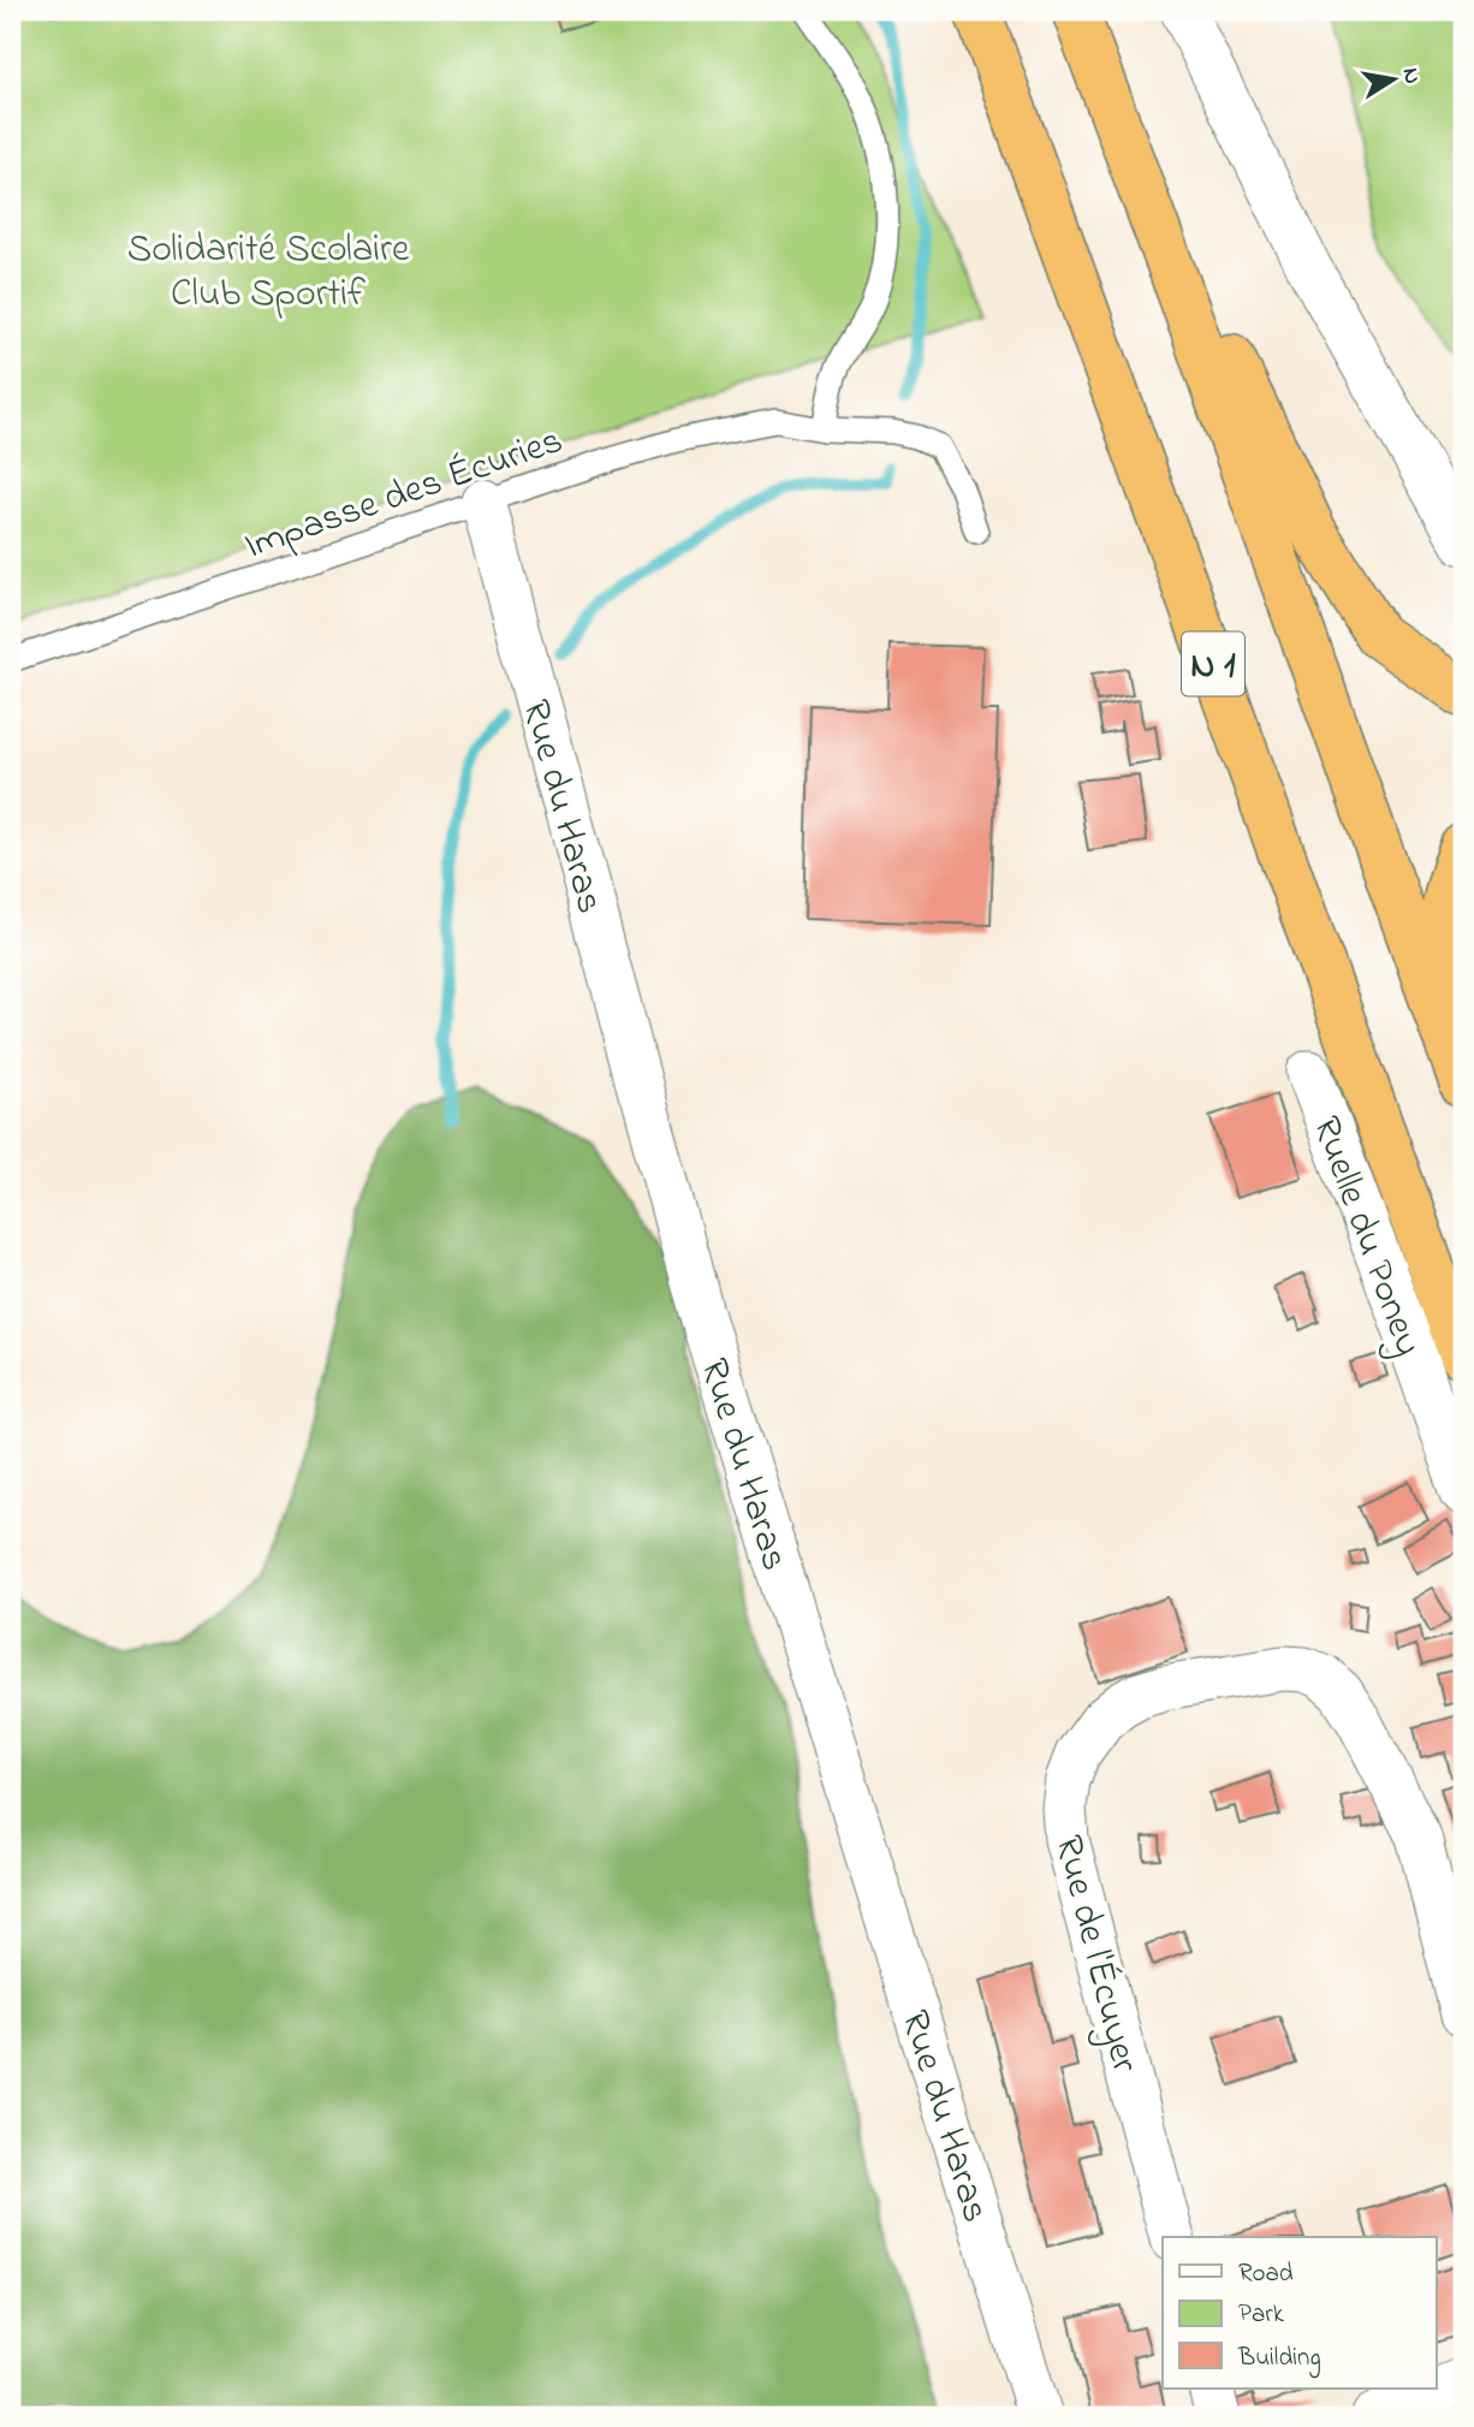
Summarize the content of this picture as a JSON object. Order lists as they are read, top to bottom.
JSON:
{
  "streets": {
    "highway": ["N 1"],
    "street": ["Rue du Haras", "Ruelle du Poney", "Rue de l'Écuyer"],
    "lane": ["Impasse des Écuries"]
  },
  "crossings": [
    ["Impasse des Écuries", "Rue du Haras"]
  ],
  "parks": ["Solidarité Scolaire Club Sportif"],
  "legend": ["Road", "Park", "Building"],
  "north": "right"
}
